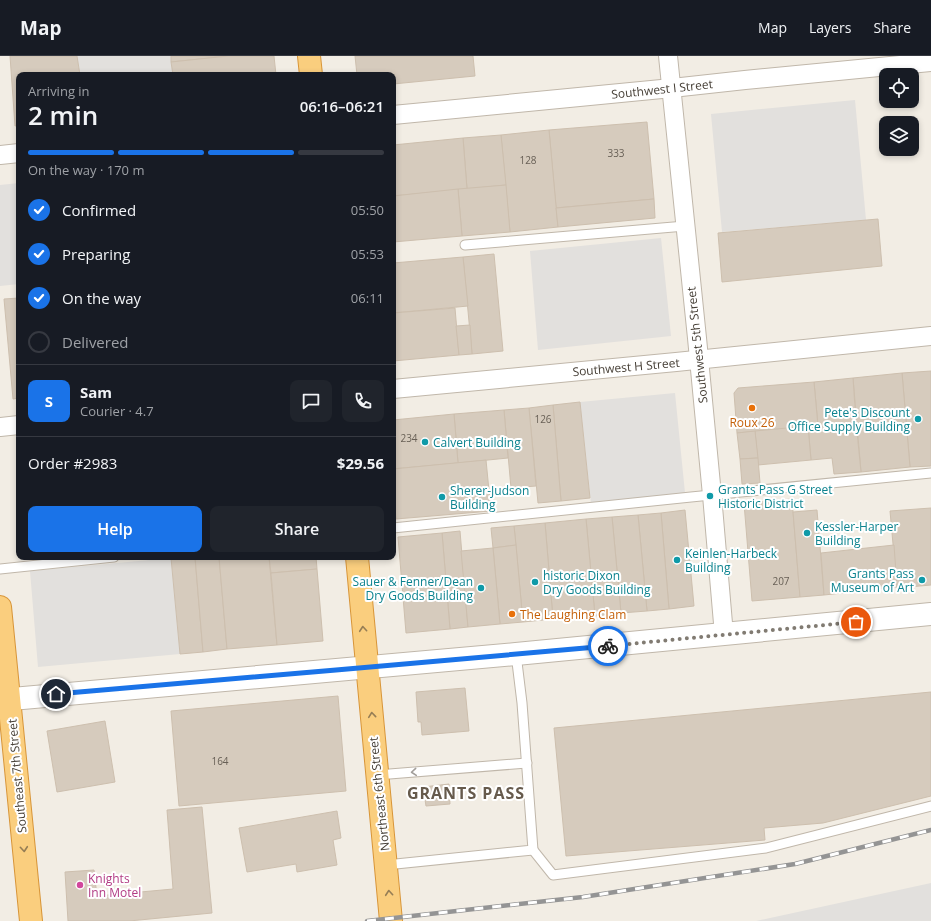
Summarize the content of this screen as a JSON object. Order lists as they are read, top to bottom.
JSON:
{
  "streets": {
    "highway": ["Southeast 7th Street", "Northeast 6th Street"],
    "street": ["Southwest I Street", "Southwest 5th Street", "Southwest H Street"]
  },
  "crossings": [
    ["Southwest I Street", "Southwest 5th Street"],
    ["Southwest 5th Street", "Southwest H Street"]
  ],
  "one_way": ["Southeast 7th Street", "Northeast 6th Street"],
  "districts": ["GRANTS PASS"],
  "places": [
    "Roux 26",
    "Pete's Discount Office Supply Building",
    "Calvert Building",
    "Grants Pass G Street Historic District",
    "Sherer-Judson Building",
    "Kessler-Harper Building",
    "Keinlen-Harbeck Building",
    "Grants Pass Museum of Art",
    "historic Dixon Dry Goods Building",
    "Sauer & Fenner/Dean Dry Goods Building",
    "The Laughing Clam",
    "Knights Inn Motel"
  ],
  "house_numbers": [
    "333",
    "128",
    "126",
    "234",
    "207",
    "164"
  ],
  "page": {
    "header": "Map",
    "nav": ["Map", "Layers", "Share"],
    "heading": ["2 min", "Arriving in", "06:16–06:21"],
    "panel": [
      "Sam",
      "Courier · 4.7",
      "Order #2983",
      "$29.56"
    ],
    "bar": "On the way · 170 m",
    "list": [
      ["Confirmed", "05:50"],
      ["Preparing", "05:53"],
      ["On the way", "06:11"],
      "Delivered"
    ],
    "round": "S",
    "buttons": ["Help", "Share"]
  }
}
